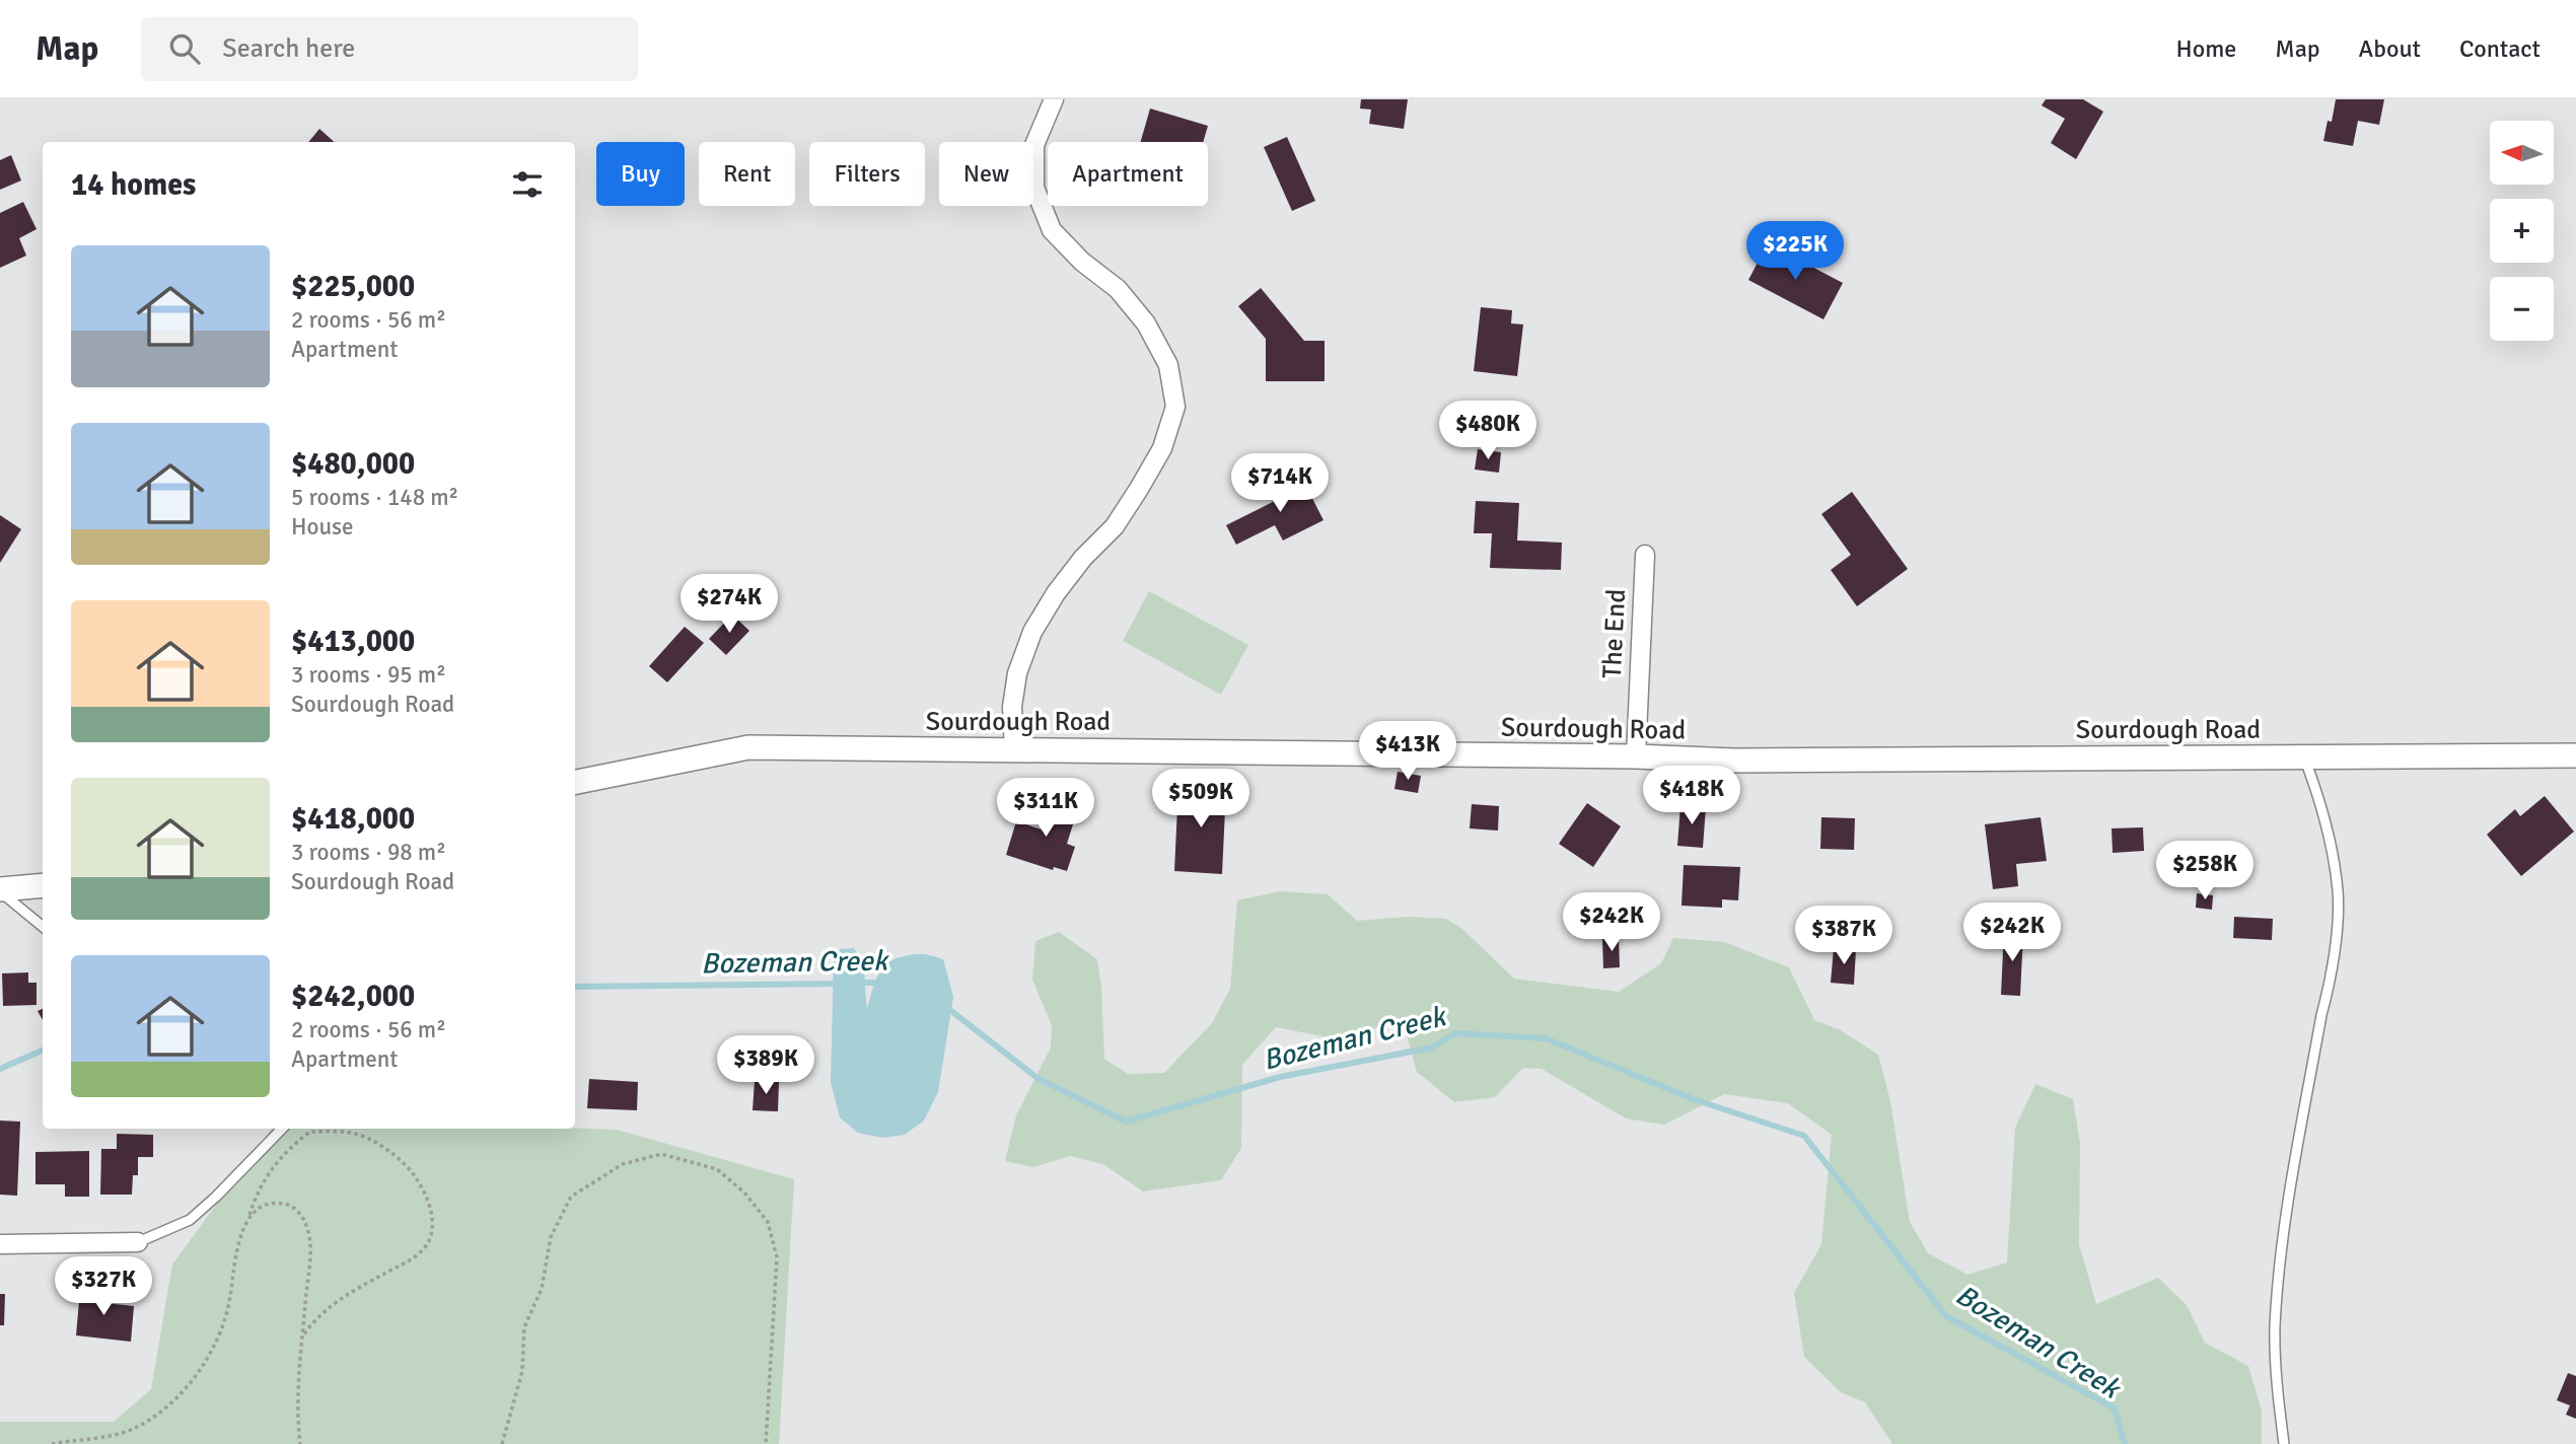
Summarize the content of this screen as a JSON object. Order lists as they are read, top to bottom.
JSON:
{
  "streets": {
    "street": ["The End", "Sourdough Road"]
  },
  "crossings": [
    ["The End", "Sourdough Road"]
  ],
  "water": ["Bozeman Creek"],
  "north": "left",
  "page": {
    "header": "Map",
    "search": "Search here",
    "nav": [
      "Home",
      "Map",
      "About",
      "Contact"
    ],
    "map_buttons": ["+", "−"],
    "chip": [
      "Buy",
      "Rent",
      "Filters",
      "New",
      "Apartment"
    ],
    "heading": "14 homes",
    "price": [
      "$225K",
      "$480K",
      "$714K",
      "$274K",
      "$413K",
      "$418K",
      "$509K",
      "$311K",
      "$258K",
      "$242K",
      "$242K",
      "$387K",
      "$389K",
      "$327K"
    ],
    "list": [
      {
        "name": "$225,000",
        "note": "2 rooms · 56 m² · Apartment"
      },
      {
        "name": "$480,000",
        "note": "5 rooms · 148 m² · House"
      },
      {
        "name": "$413,000",
        "note": "3 rooms · 95 m² · Sourdough Road"
      },
      {
        "name": "$418,000",
        "note": "3 rooms · 98 m² · Sourdough Road"
      },
      {
        "name": "$242,000",
        "note": "2 rooms · 56 m² · Apartment"
      }
    ]
  }
}
